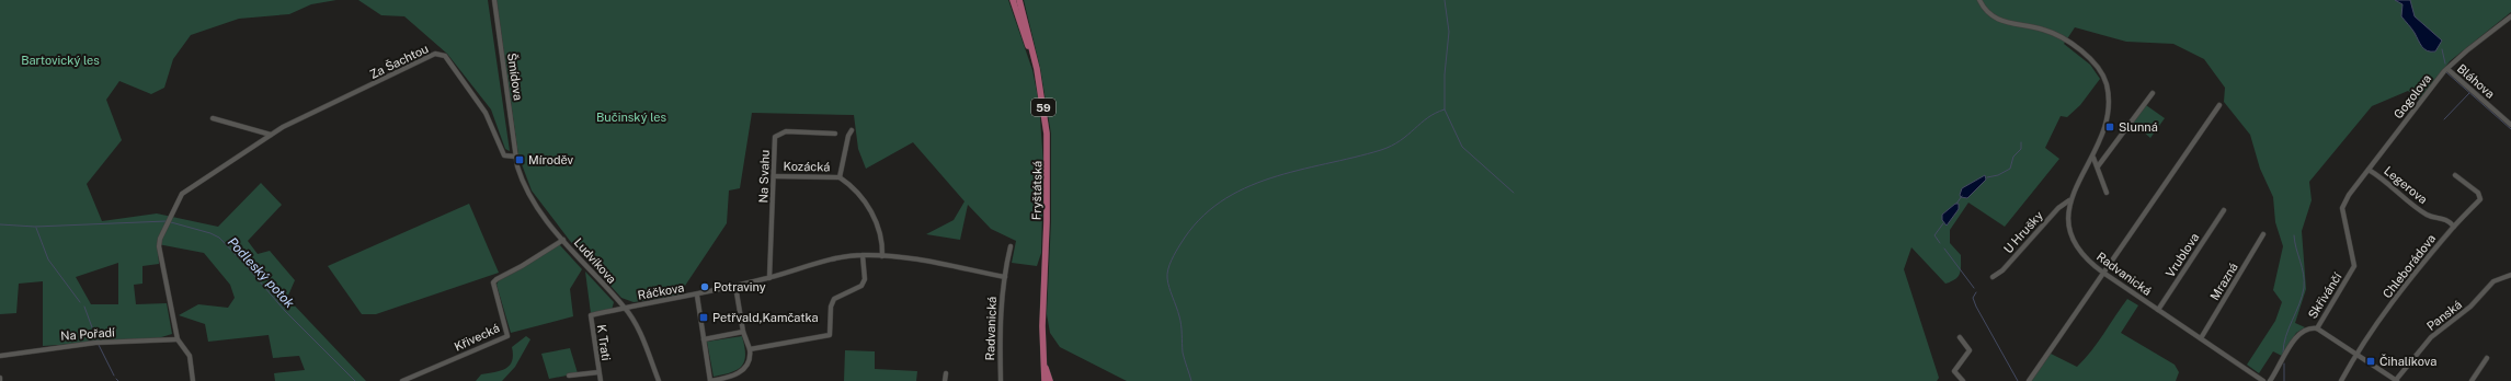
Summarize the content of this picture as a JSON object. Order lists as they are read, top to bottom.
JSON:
{
  "streets": {
    "main road": ["59", "Fryštátská"],
    "street": [
      "Za Šachtou",
      "Šmídova",
      "Bláhova",
      "Gogolova",
      "Kozácká",
      "Na Svahu",
      "Legerova",
      "U Hrušky",
      "Vrublova",
      "Ludvíkova",
      "Chleborádova",
      "Radvanická",
      "Mrazná",
      "Ráčkova",
      "Skřivánčí",
      "Panská",
      "Na Pořadí",
      "Křivecká",
      "K Trati"
    ]
  },
  "crossings": [
    ["Za Šachtou", "Šmídova"],
    ["Za Šachtou", "Ludvíkova"],
    ["Za Šachtou", "Na Pořadí"],
    ["Šmídova", "Ludvíkova"],
    ["Bláhova", "Gogolova"],
    ["Gogolova", "Legerova"],
    ["Gogolova", "Skřivánčí"],
    ["59", "Fryštátská"],
    ["Kozácká", "Na Svahu"],
    ["Kozácká", "Ráčkova"],
    ["Na Svahu", "Ráčkova"],
    ["Legerova", "Chleborádova"],
    ["U Hrušky", "Radvanická"],
    ["Vrublova", "Radvanická"],
    ["Ludvíkova", "Ráčkova"],
    ["Ludvíkova", "Křivecká"],
    ["Radvanická", "Mrazná"],
    ["Radvanická", "Ráčkova"],
    ["Ráčkova", "K Trati"]
  ],
  "water": ["Podleský potok"],
  "parks": ["Bartovický les", "Bučinský les"],
  "places": {
    "transit": [
      "Slunná",
      "Míroděv",
      "Petřvald,Kamčatka",
      "Čihalíkova"
    ],
    "other": ["Potraviny"]
  }
}
